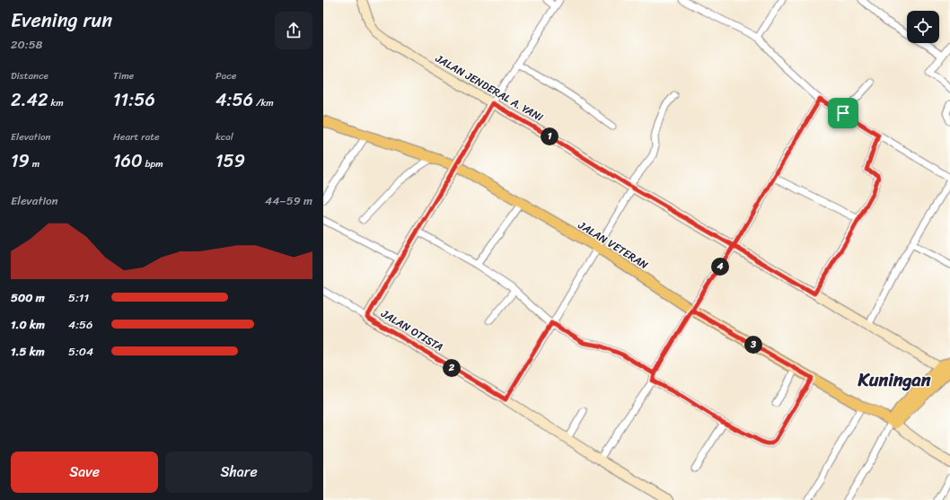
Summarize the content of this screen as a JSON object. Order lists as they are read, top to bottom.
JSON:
{
  "streets": {
    "main road": ["JALAN JENDERAL A. YANI", "JALAN VETERAN", "JALAN OTISTA"]
  },
  "crossings": [
    ["JALAN JENDERAL A. YANI", "JALAN OTISTA"],
    ["JALAN VETERAN", "JALAN OTISTA"]
  ],
  "districts": ["Kuningan"],
  "page": {
    "heading": ["Evening run", "20:58"],
    "stats": [
      ["Distance", "2.42 km"],
      ["Time", "11:56"],
      ["Pace", "4:56 /km"],
      ["Elevation", "19 m"],
      ["Heart rate", "160 bpm"],
      ["kcal", "159"]
    ],
    "pins": [
      "1",
      "4",
      "3",
      "2"
    ],
    "chart": ["Elevation", "44–59 m"],
    "list": [
      {
        "name": "500 m",
        "note": "5:11"
      },
      {
        "name": "1.0 km",
        "note": "4:56"
      },
      {
        "name": "1.5 km",
        "note": "5:04"
      }
    ],
    "buttons": ["Save", "Share"]
  }
}
